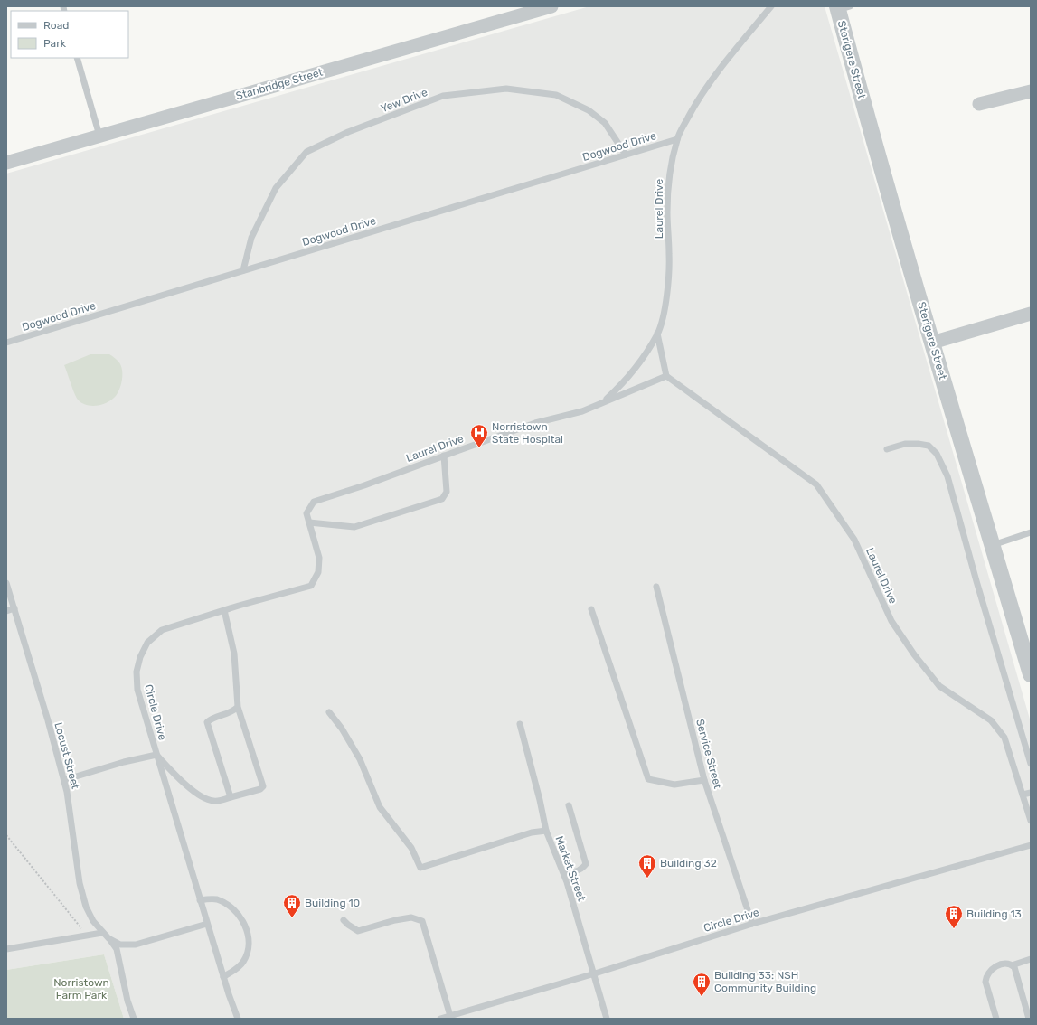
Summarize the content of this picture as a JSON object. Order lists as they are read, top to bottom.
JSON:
{
  "streets": {
    "street": ["Sterigere Street", "Stanbridge Street"],
    "lane": [
      "Yew Drive",
      "Dogwood Drive",
      "Laurel Drive",
      "Circle Drive",
      "Service Street",
      "Locust Street",
      "Market Street"
    ]
  },
  "crossings": [
    ["Yew Drive", "Dogwood Drive"],
    ["Dogwood Drive", "Laurel Drive"],
    ["Laurel Drive", "Circle Drive"],
    ["Circle Drive", "Service Street"],
    ["Circle Drive", "Market Street"]
  ],
  "parks": ["Norristown Farm Park"],
  "places": {
    "hospital": ["Norristown State Hospital"],
    "building": [
      "Building 32",
      "Building 10",
      "Building 13",
      "Building 33: NSH Community Building"
    ]
  },
  "legend": ["Road", "Park"]
}
